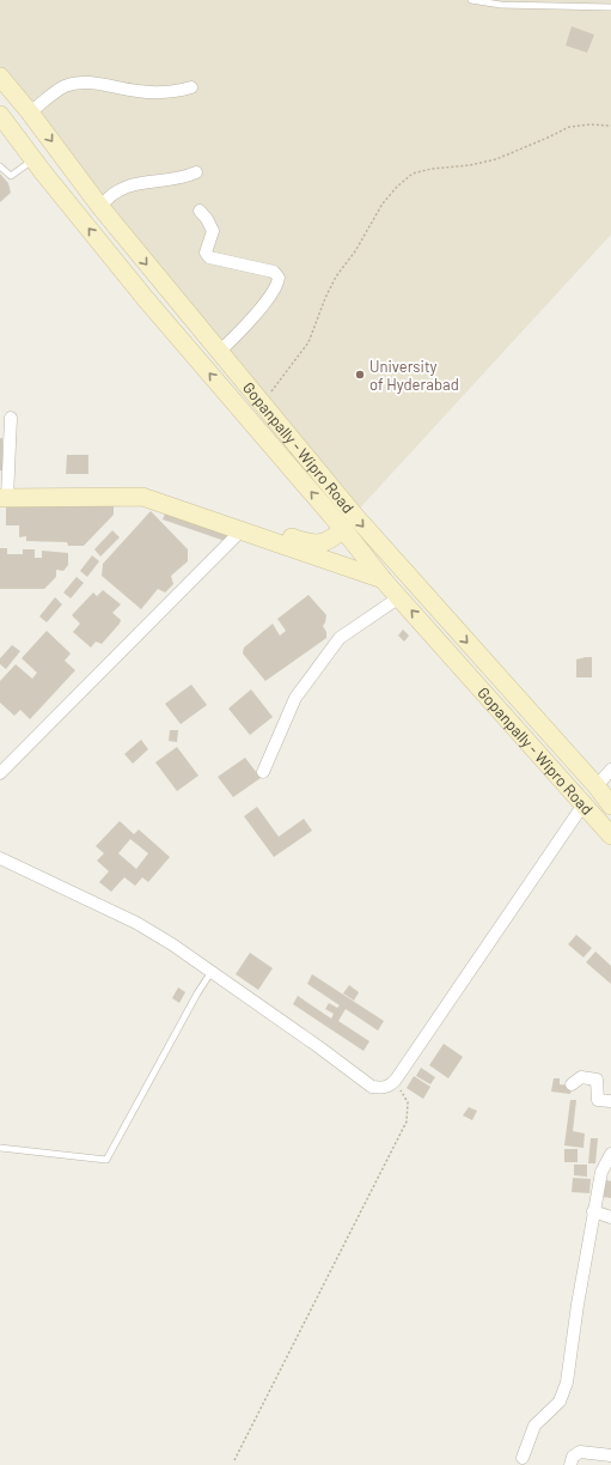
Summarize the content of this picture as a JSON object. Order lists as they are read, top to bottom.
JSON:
{
  "streets": {
    "main road": ["Gopanpally - Wipro Road"]
  },
  "places": ["University of Hyderabad"]
}
